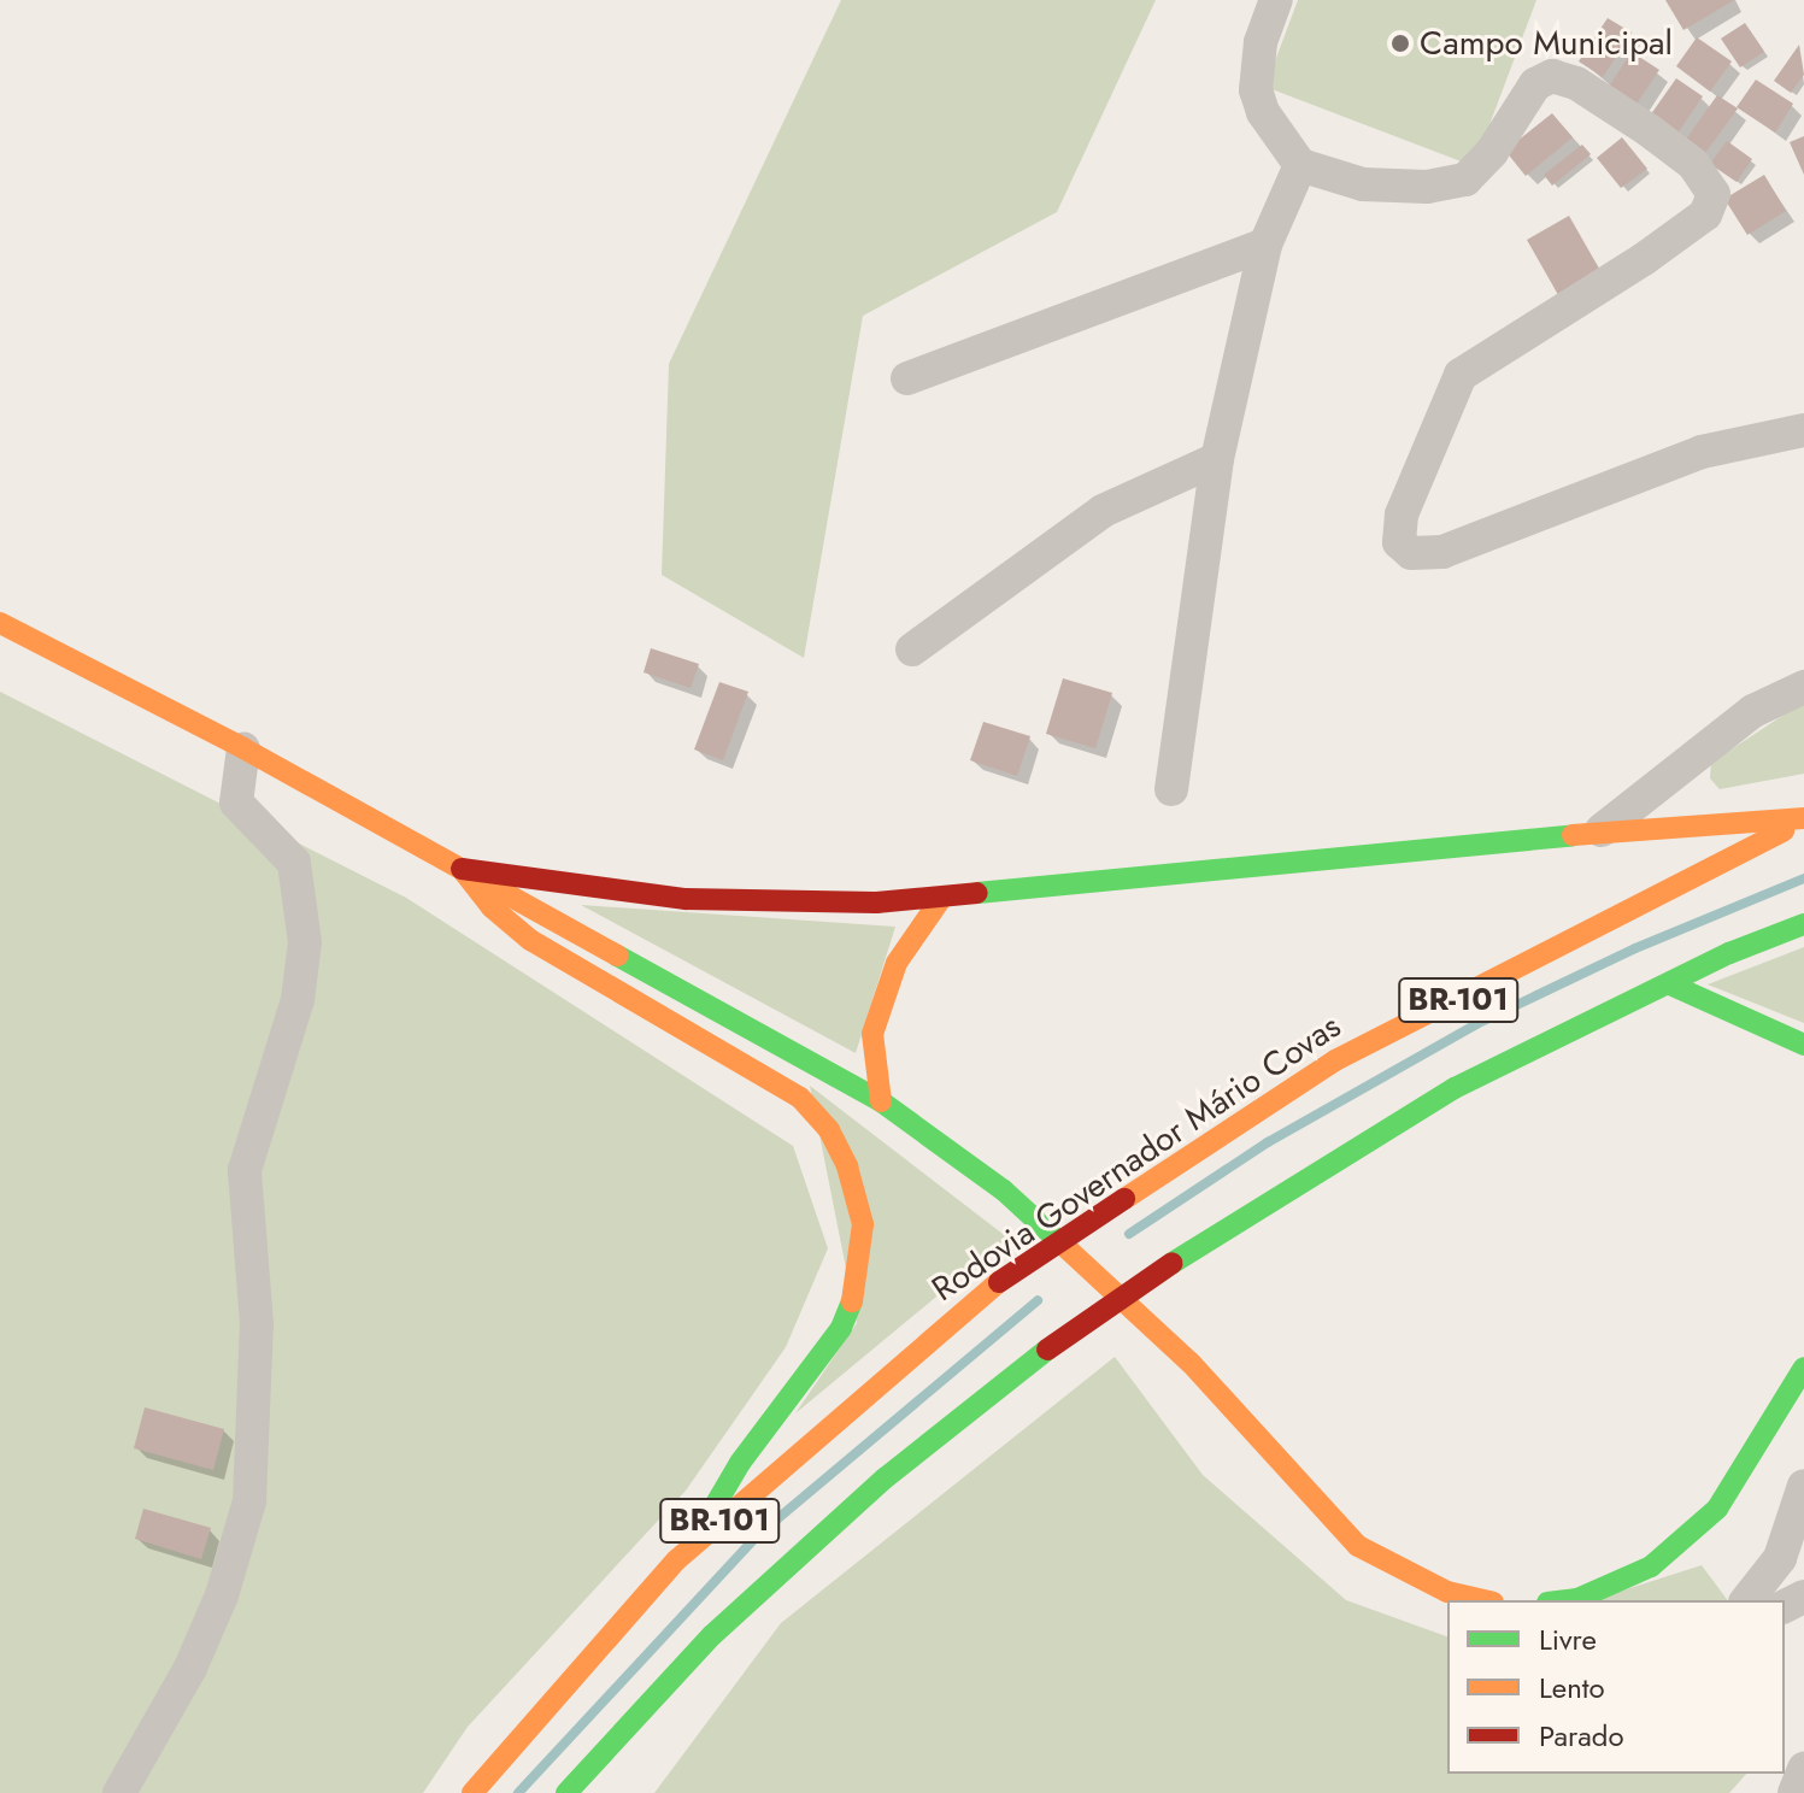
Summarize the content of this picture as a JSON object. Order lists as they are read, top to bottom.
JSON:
{
  "streets": {
    "main road": ["BR-101", "Rodovia Governador Mário Covas"]
  },
  "places": ["Campo Municipal"],
  "legend": ["Livre", "Lento", "Parado"]
}
